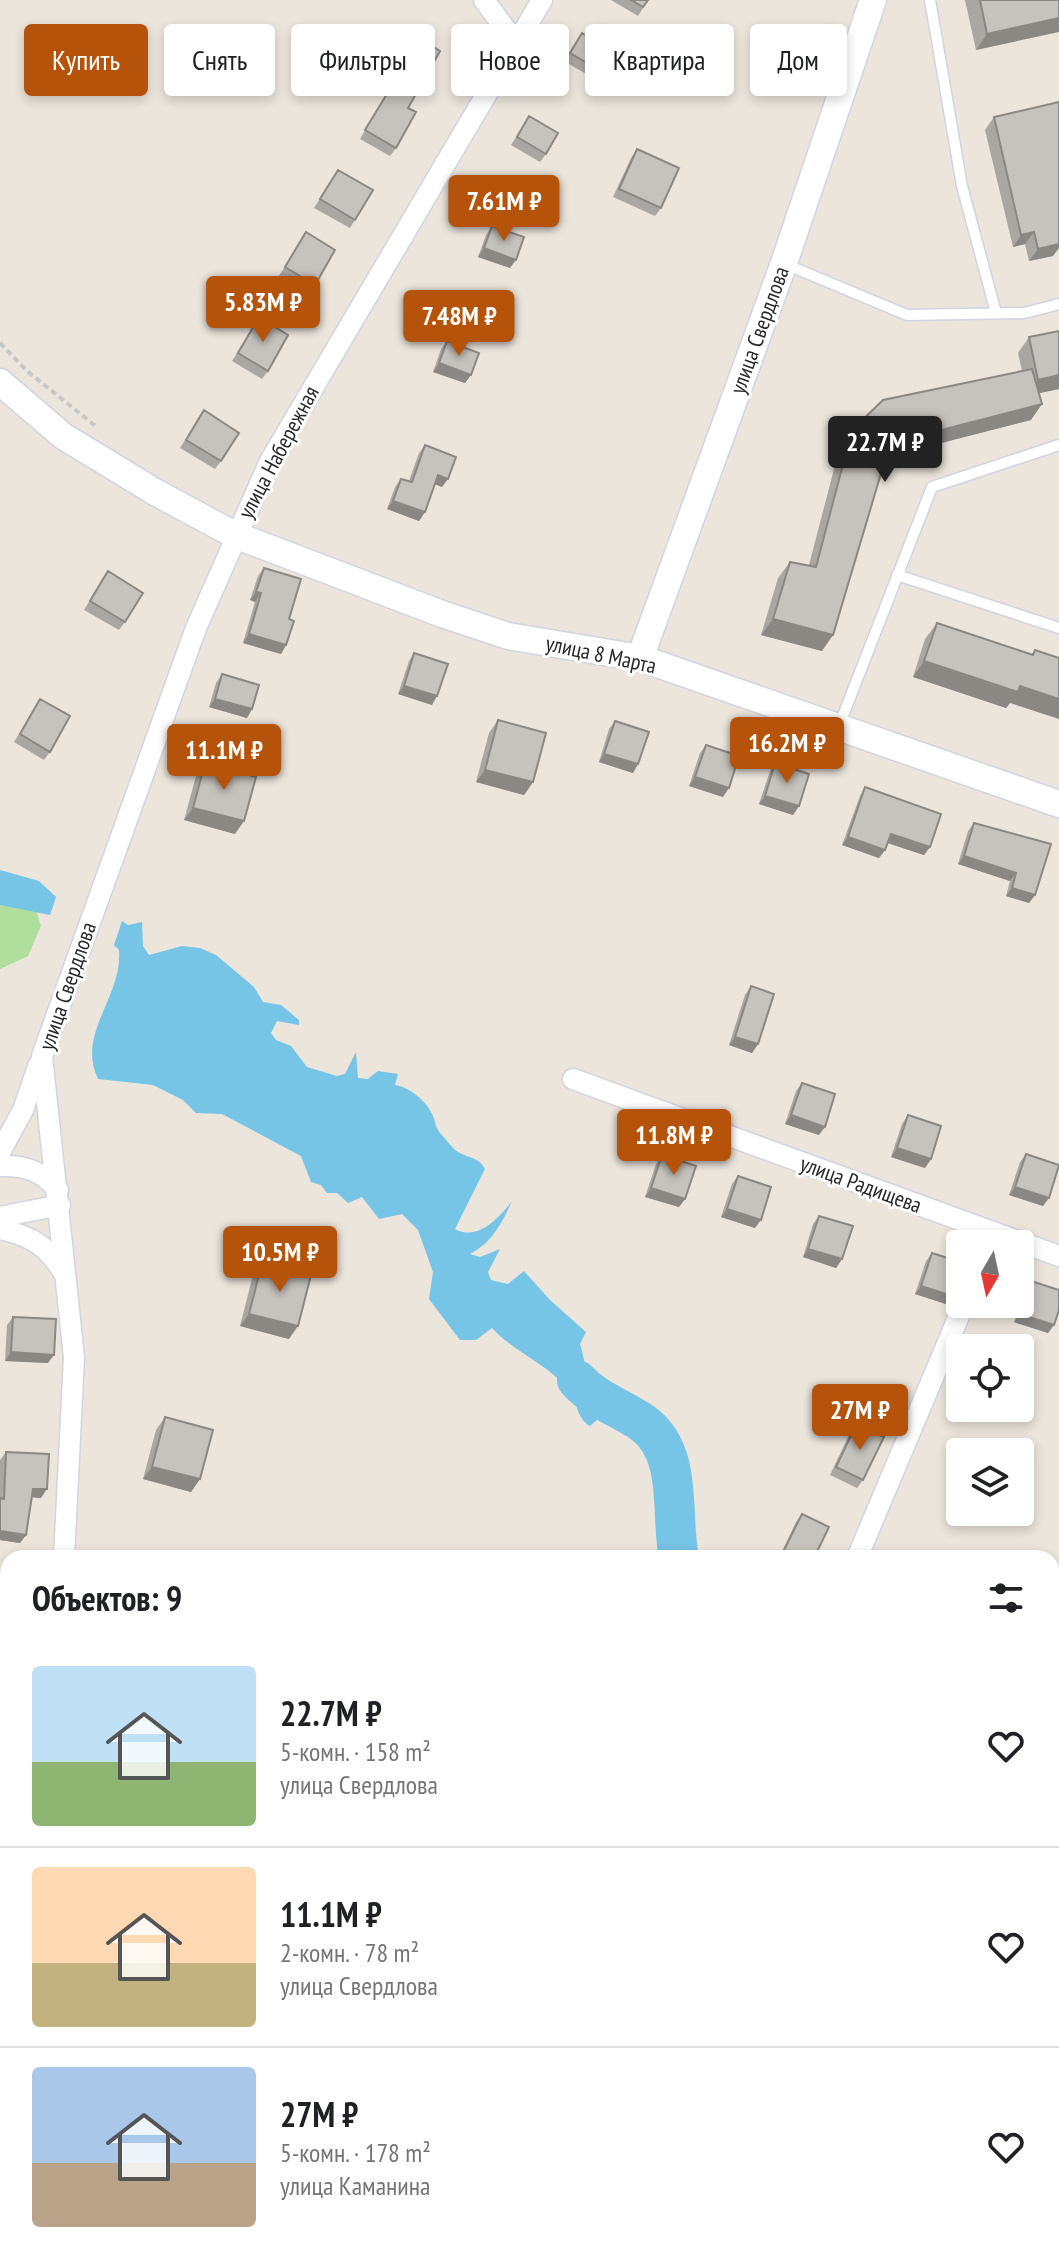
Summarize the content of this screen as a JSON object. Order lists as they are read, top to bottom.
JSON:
{
  "streets": {
    "street": [
      "улица Свердлова",
      "улица Набережная",
      "улица 8 Марта",
      "улица Радищева"
    ]
  },
  "crossings": [
    ["улица Свердлова", "улица Набережная"],
    ["улица Свердлова", "улица 8 Марта"],
    ["улица Набережная", "улица 8 Марта"]
  ],
  "north": "bottom",
  "page": {
    "chip": [
      "Купить",
      "Снять",
      "Фильтры",
      "Новое",
      "Квартира",
      "Дом"
    ],
    "price": [
      "7.61M ₽",
      "5.83M ₽",
      "7.48M ₽",
      "22.7M ₽",
      "16.2M ₽",
      "11.1M ₽",
      "11.8M ₽",
      "10.5M ₽",
      "27M ₽"
    ],
    "heading": "Объектов: 9",
    "list": [
      {
        "name": "22.7M ₽",
        "note": "5-комн. · 158 m² · улица Свердлова"
      },
      {
        "name": "11.1M ₽",
        "note": "2-комн. · 78 m² · улица Свердлова"
      },
      {
        "name": "27M ₽",
        "note": "5-комн. · 178 m² · улица Каманина"
      }
    ]
  }
}
